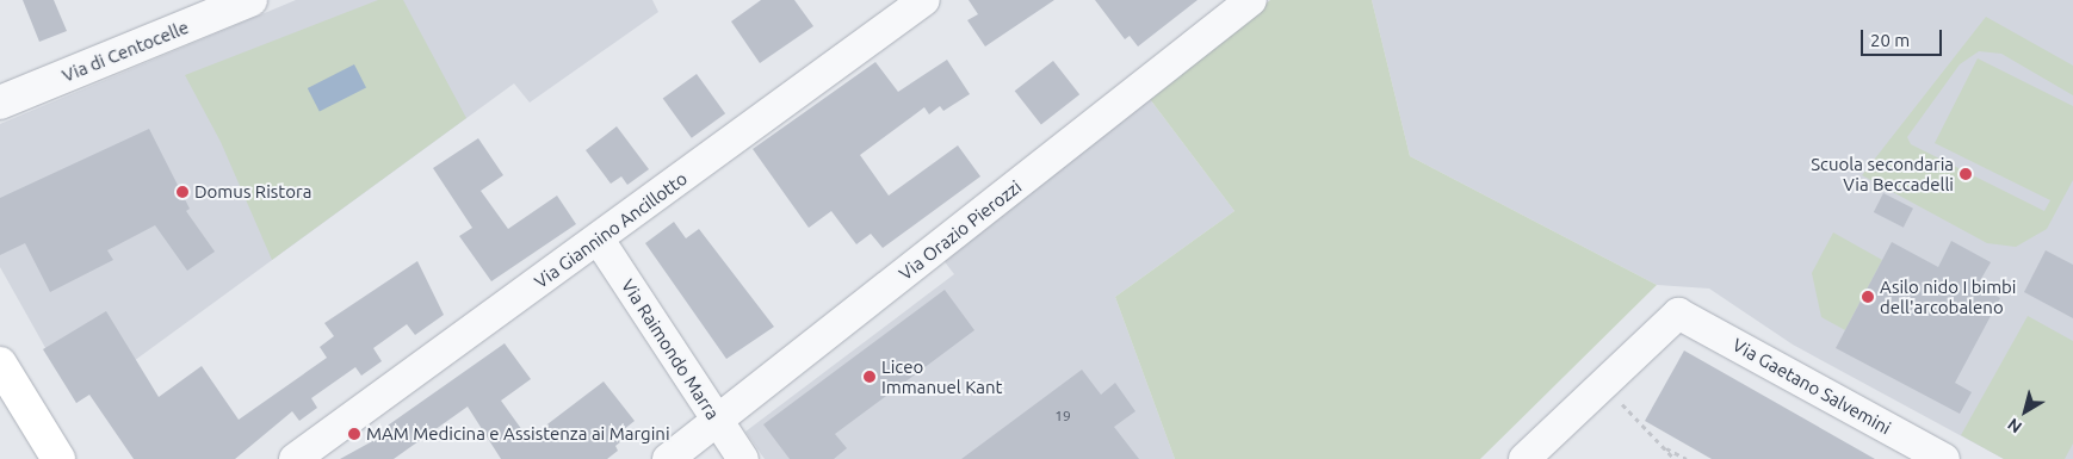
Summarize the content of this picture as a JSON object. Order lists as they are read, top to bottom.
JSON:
{
  "streets": {
    "street": [
      "Via di Centocelle",
      "Via Giannino Ancillotto",
      "Via Orazio Pierozzi",
      "Via Raimondo Marra",
      "Via Gaetano Salvemini"
    ]
  },
  "crossings": [
    ["Via Giannino Ancillotto", "Via Raimondo Marra"],
    ["Via Orazio Pierozzi", "Via Raimondo Marra"]
  ],
  "places": [
    "Scuola secondaria Via Beccadelli",
    "Domus Ristora",
    "Asilo nido I bimbi dell'arcobaleno",
    "Liceo Immanuel Kant",
    "MAM Medicina e Assistenza ai Margini"
  ],
  "house_numbers": ["19"],
  "scale_bar": "20 m",
  "north": "bottom left"
}
